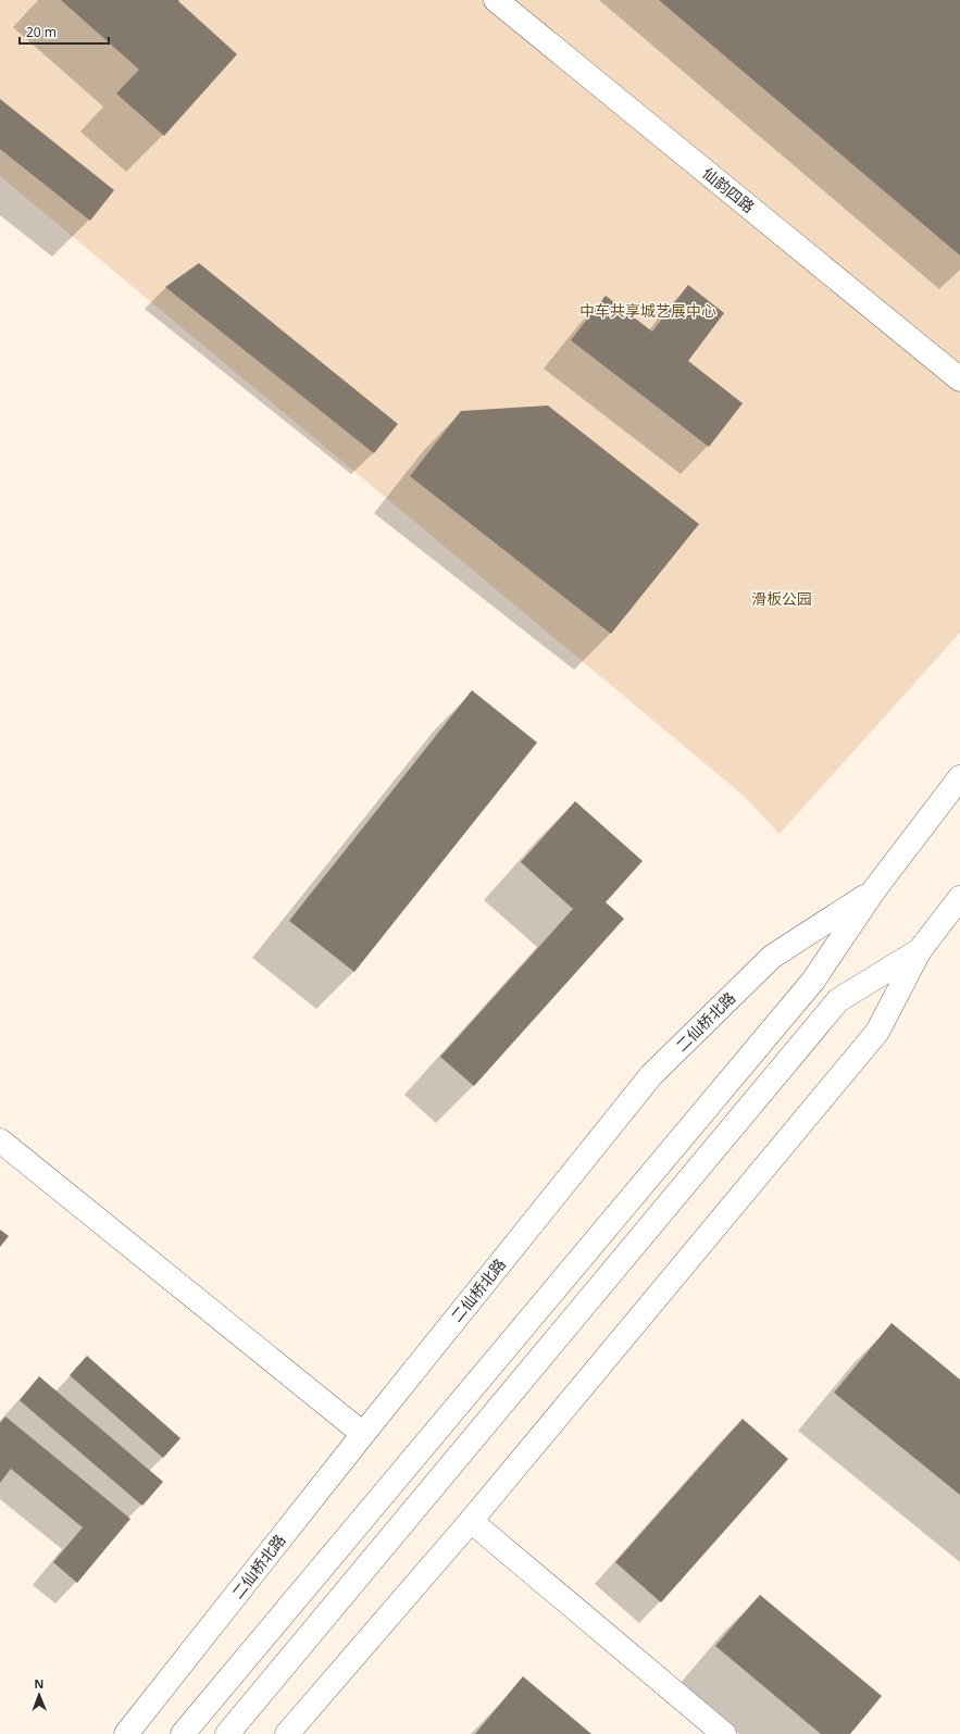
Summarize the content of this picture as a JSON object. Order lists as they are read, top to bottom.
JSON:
{
  "streets": {
    "main road": ["仙韵四路", "二仙桥北路"]
  },
  "parks": ["中车共享城艺展中心", "滑板公园"],
  "scale_bar": "20 m",
  "north": "top"
}
